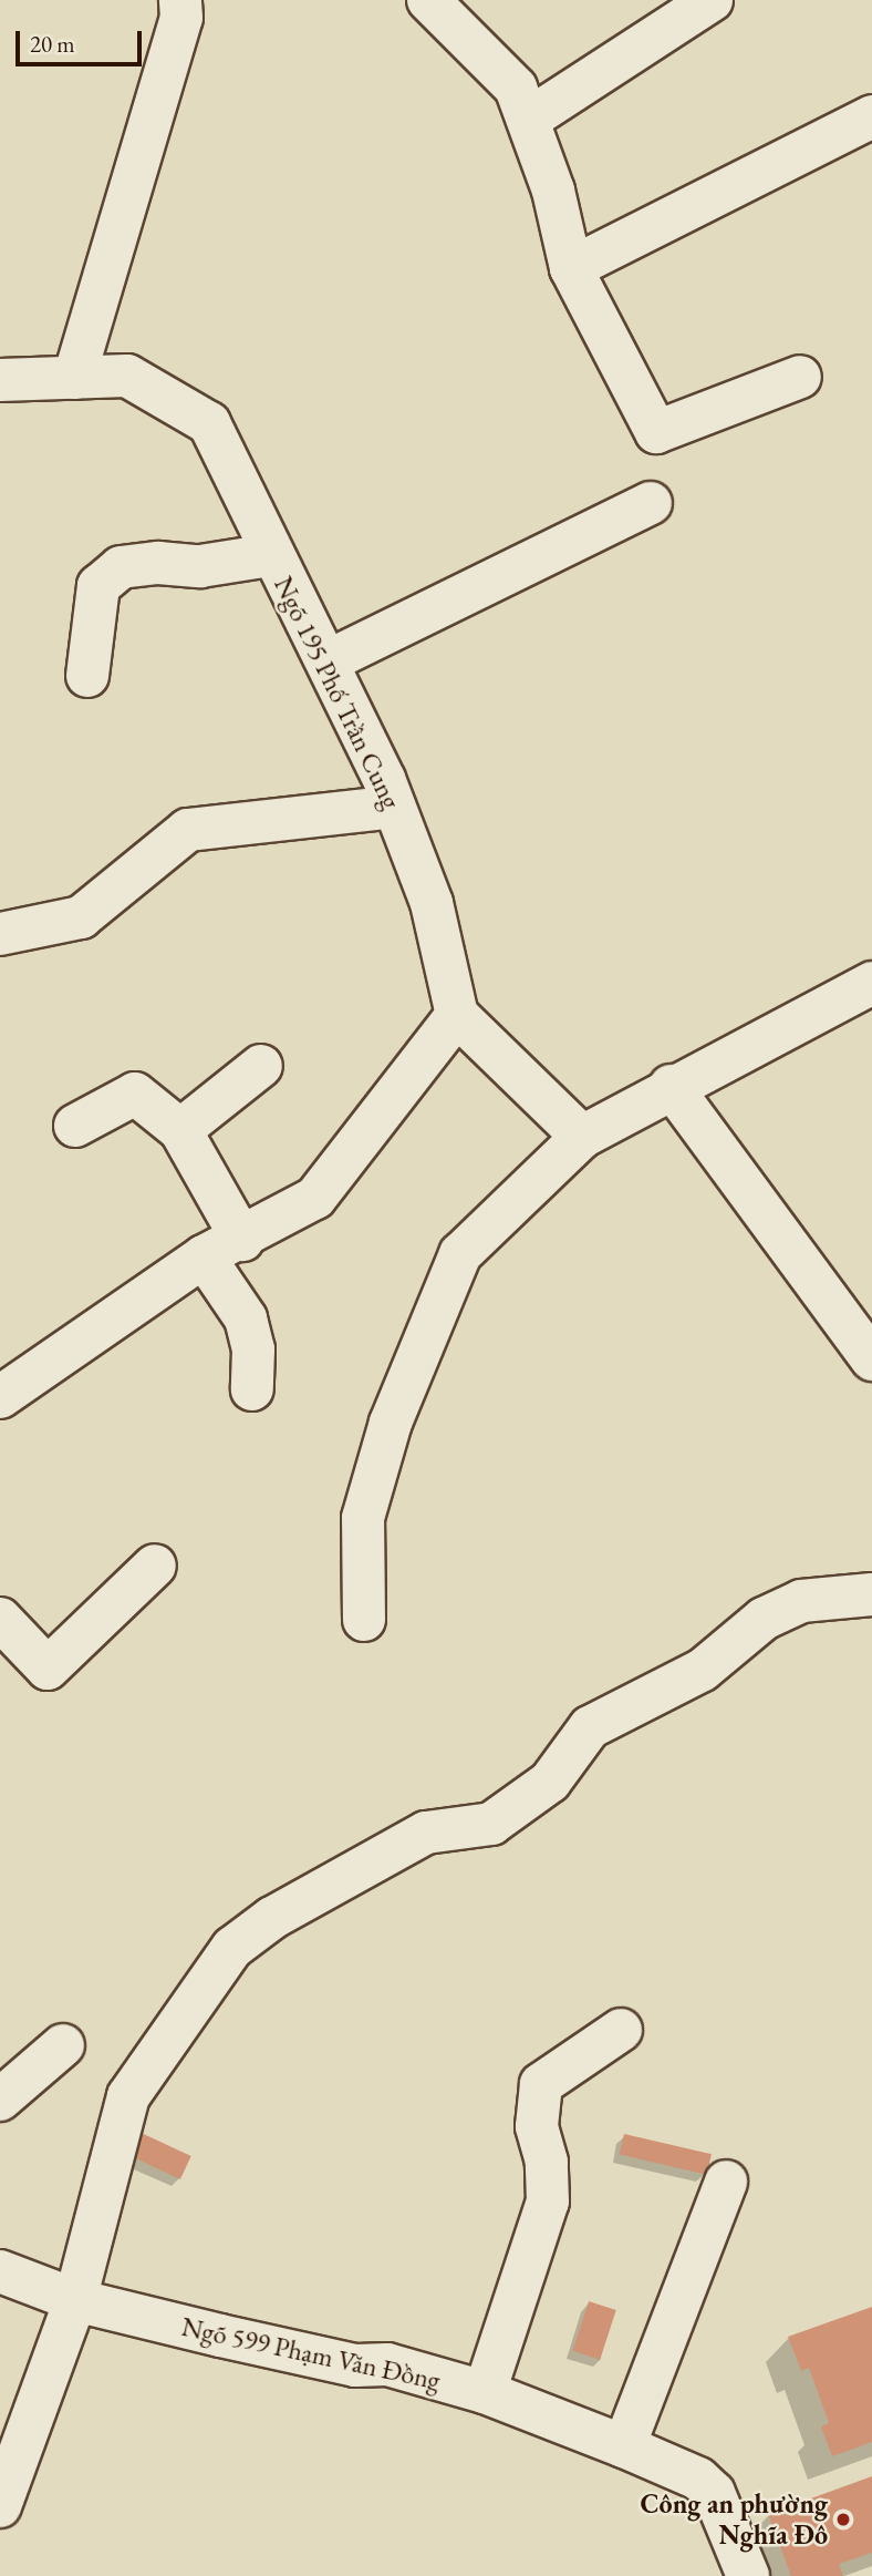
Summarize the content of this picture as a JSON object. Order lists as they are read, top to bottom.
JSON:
{
  "streets": {
    "lane": ["Ngõ 195 Phố Trần Cung", "Ngõ 599 Phạm Văn Đồng"]
  },
  "places": ["Công an phường Nghĩa Đô"],
  "scale_bar": "20 m"
}
